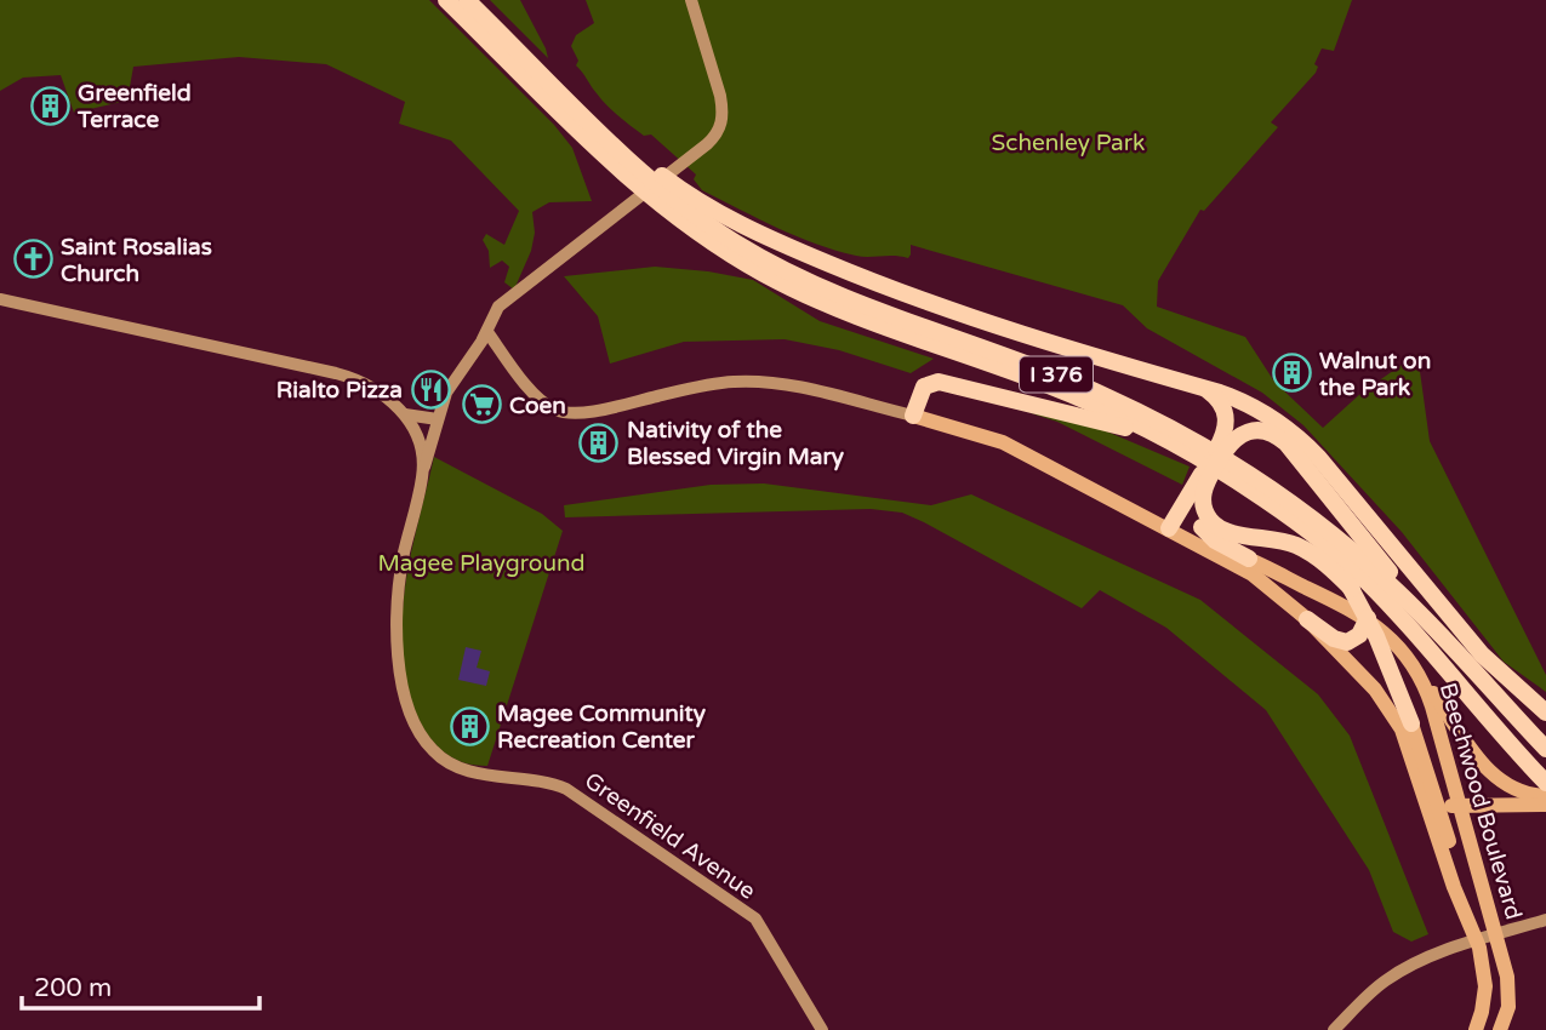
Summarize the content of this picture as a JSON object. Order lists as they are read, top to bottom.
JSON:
{
  "streets": {
    "highway": ["I 376"],
    "main road": ["Beechwood Boulevard", "Greenfield Avenue"]
  },
  "parks": ["Schenley Park", "Magee Playground"],
  "places": {
    "building": [
      "Greenfield Terrace",
      "Walnut on the Park",
      "Nativity of the Blessed Virgin Mary",
      "Magee Community Recreation Center"
    ],
    "church": ["Saint Rosalias Church"],
    "restaurant": ["Rialto Pizza"],
    "supermarket": ["Coen"]
  },
  "scale_bar": "200 m"
}
